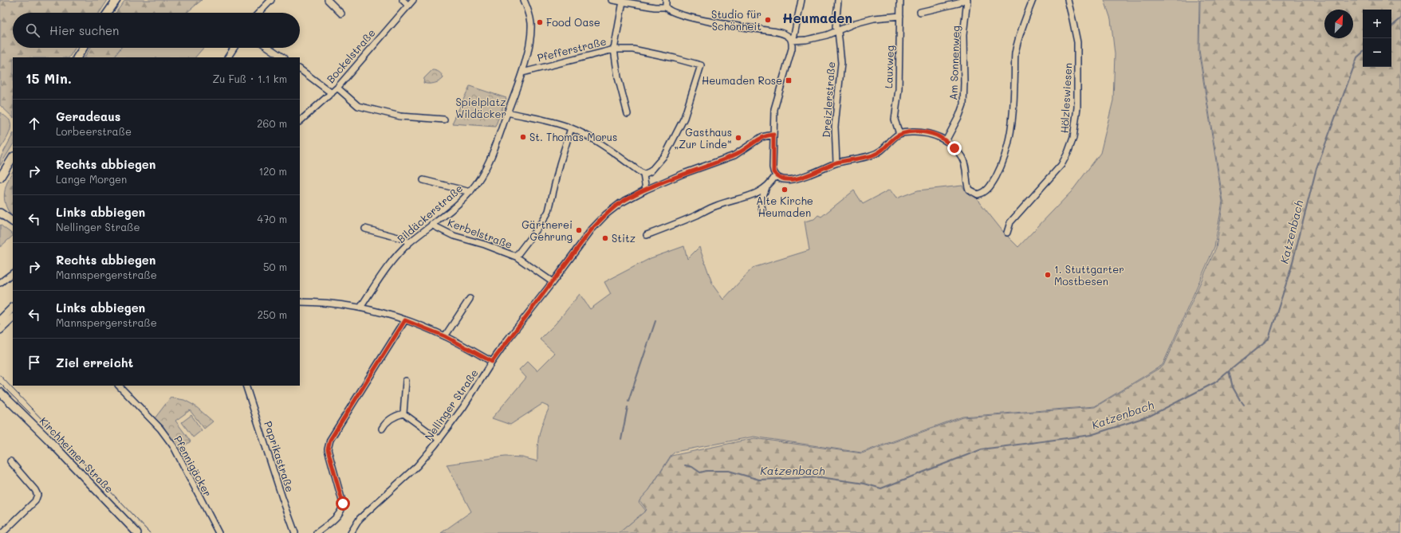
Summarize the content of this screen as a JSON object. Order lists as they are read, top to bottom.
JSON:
{
  "streets": {
    "main road": ["Kirchheimer Straße"],
    "street": [
      "Pfefferstraße",
      "Bockelstraße",
      "Am Sonnenweg",
      "Lauxweg",
      "Hölzleswiesen",
      "Dreizlerstraße",
      "Bildäckerstraße",
      "Kerbelstraße",
      "Nellinger Straße",
      "Paprikastraße",
      "Pfennigäcker"
    ]
  },
  "crossings": [
    ["Pfefferstraße", "Bildäckerstraße"],
    ["Bildäckerstraße", "Kerbelstraße"],
    ["Kerbelstraße", "Nellinger Straße"]
  ],
  "districts": ["Heumaden"],
  "water": ["Katzenbach"],
  "parks": ["Spielplatz Wildäcker"],
  "places": {
    "other": [
      "Studio für Schönheit",
      "Food Oase",
      "St. Thomas Morus",
      "Gasthaus „Zur Linde“",
      "Alte Kirche Heumaden",
      "Gärtnerei Gehrung",
      "Stitz",
      "1. Stuttgarter Mostbesen"
    ],
    "transit": ["Heumaden Rose"]
  },
  "north": "top right",
  "page": {
    "map_buttons": ["+", "−"],
    "search": "Hier suchen",
    "heading": ["15 Min.", "Zu Fuß · 1.1 km"],
    "list": [
      ["Geradeaus", "Lorbeerstraße", "260 m"],
      ["Rechts abbiegen", "Lange Morgen", "120 m"],
      ["Links abbiegen", "Nellinger Straße", "470 m"],
      ["Rechts abbiegen", "Mannspergerstraße", "50 m"],
      ["Links abbiegen", "Mannspergerstraße", "250 m"],
      "Ziel erreicht"
    ]
  }
}
